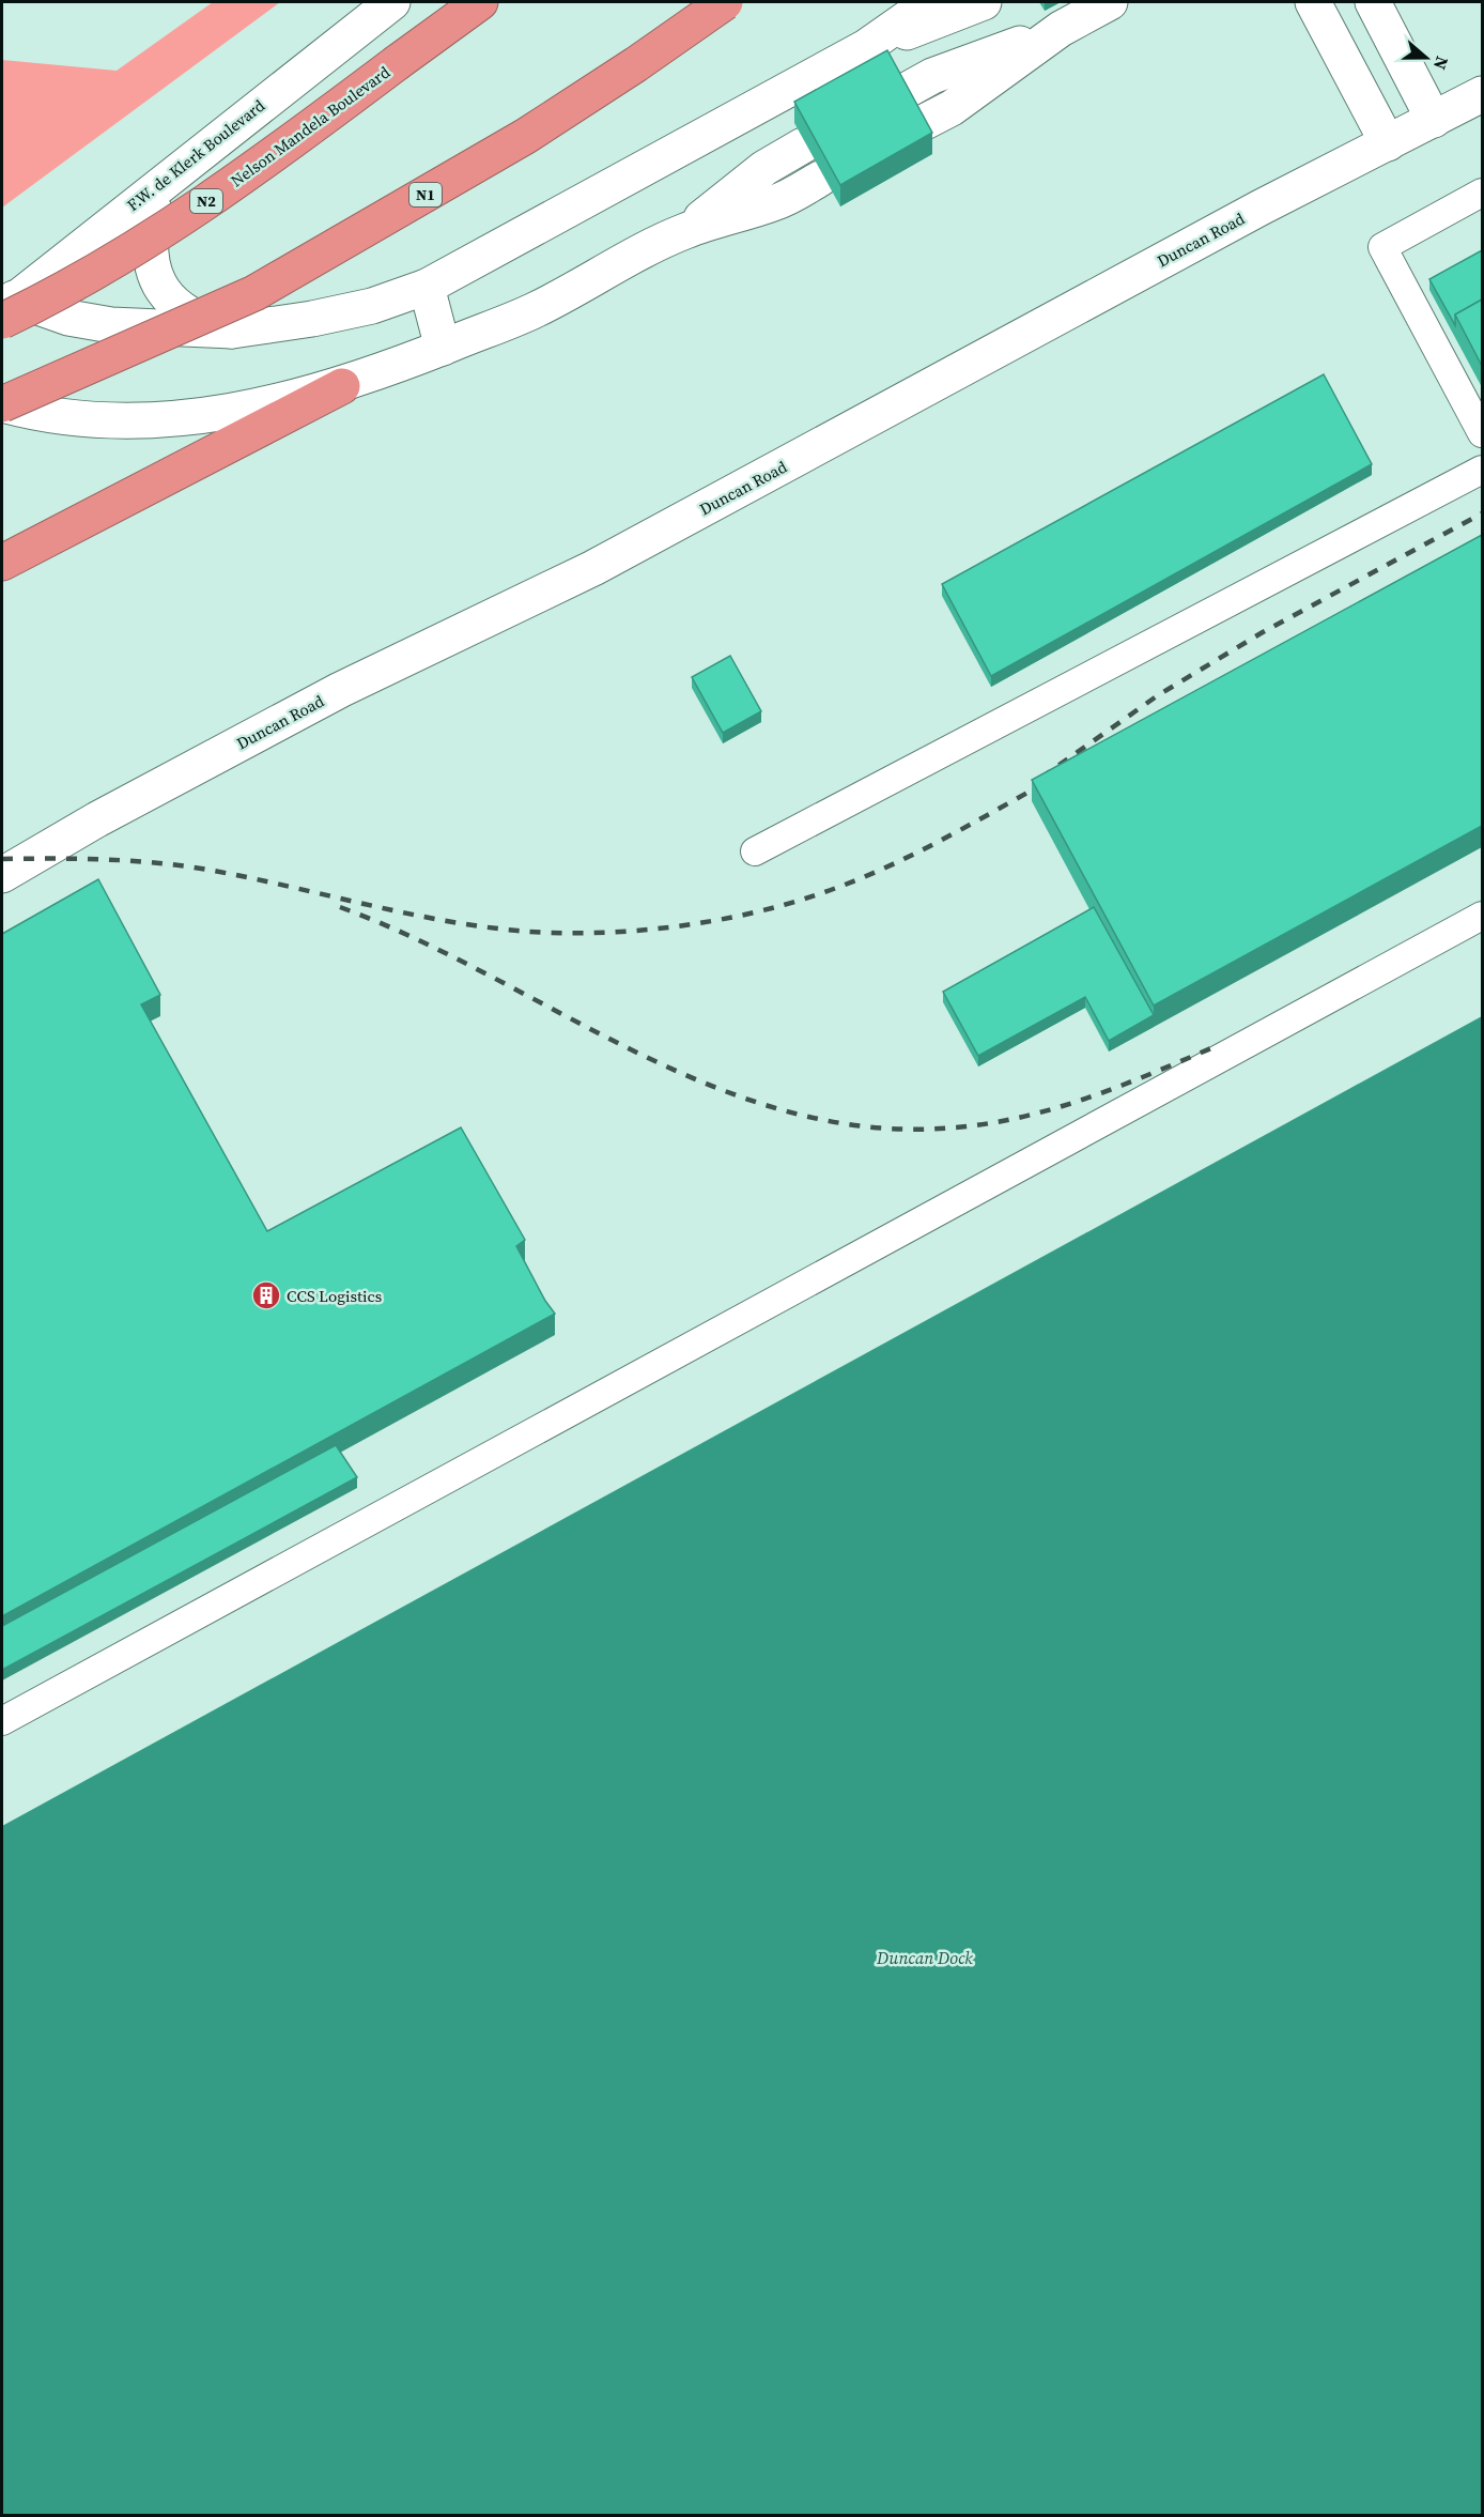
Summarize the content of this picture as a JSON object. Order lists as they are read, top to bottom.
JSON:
{
  "streets": {
    "highway": ["Nelson Mandela Boulevard", "N1", "N2"],
    "street": ["F.W. de Klerk Boulevard", "Duncan Road"]
  },
  "crossings": [
    ["Nelson Mandela Boulevard", "F.W. de Klerk Boulevard"]
  ],
  "water": ["Duncan Dock"],
  "places": {
    "building": ["CCS Logistics"]
  },
  "north": "right"
}
